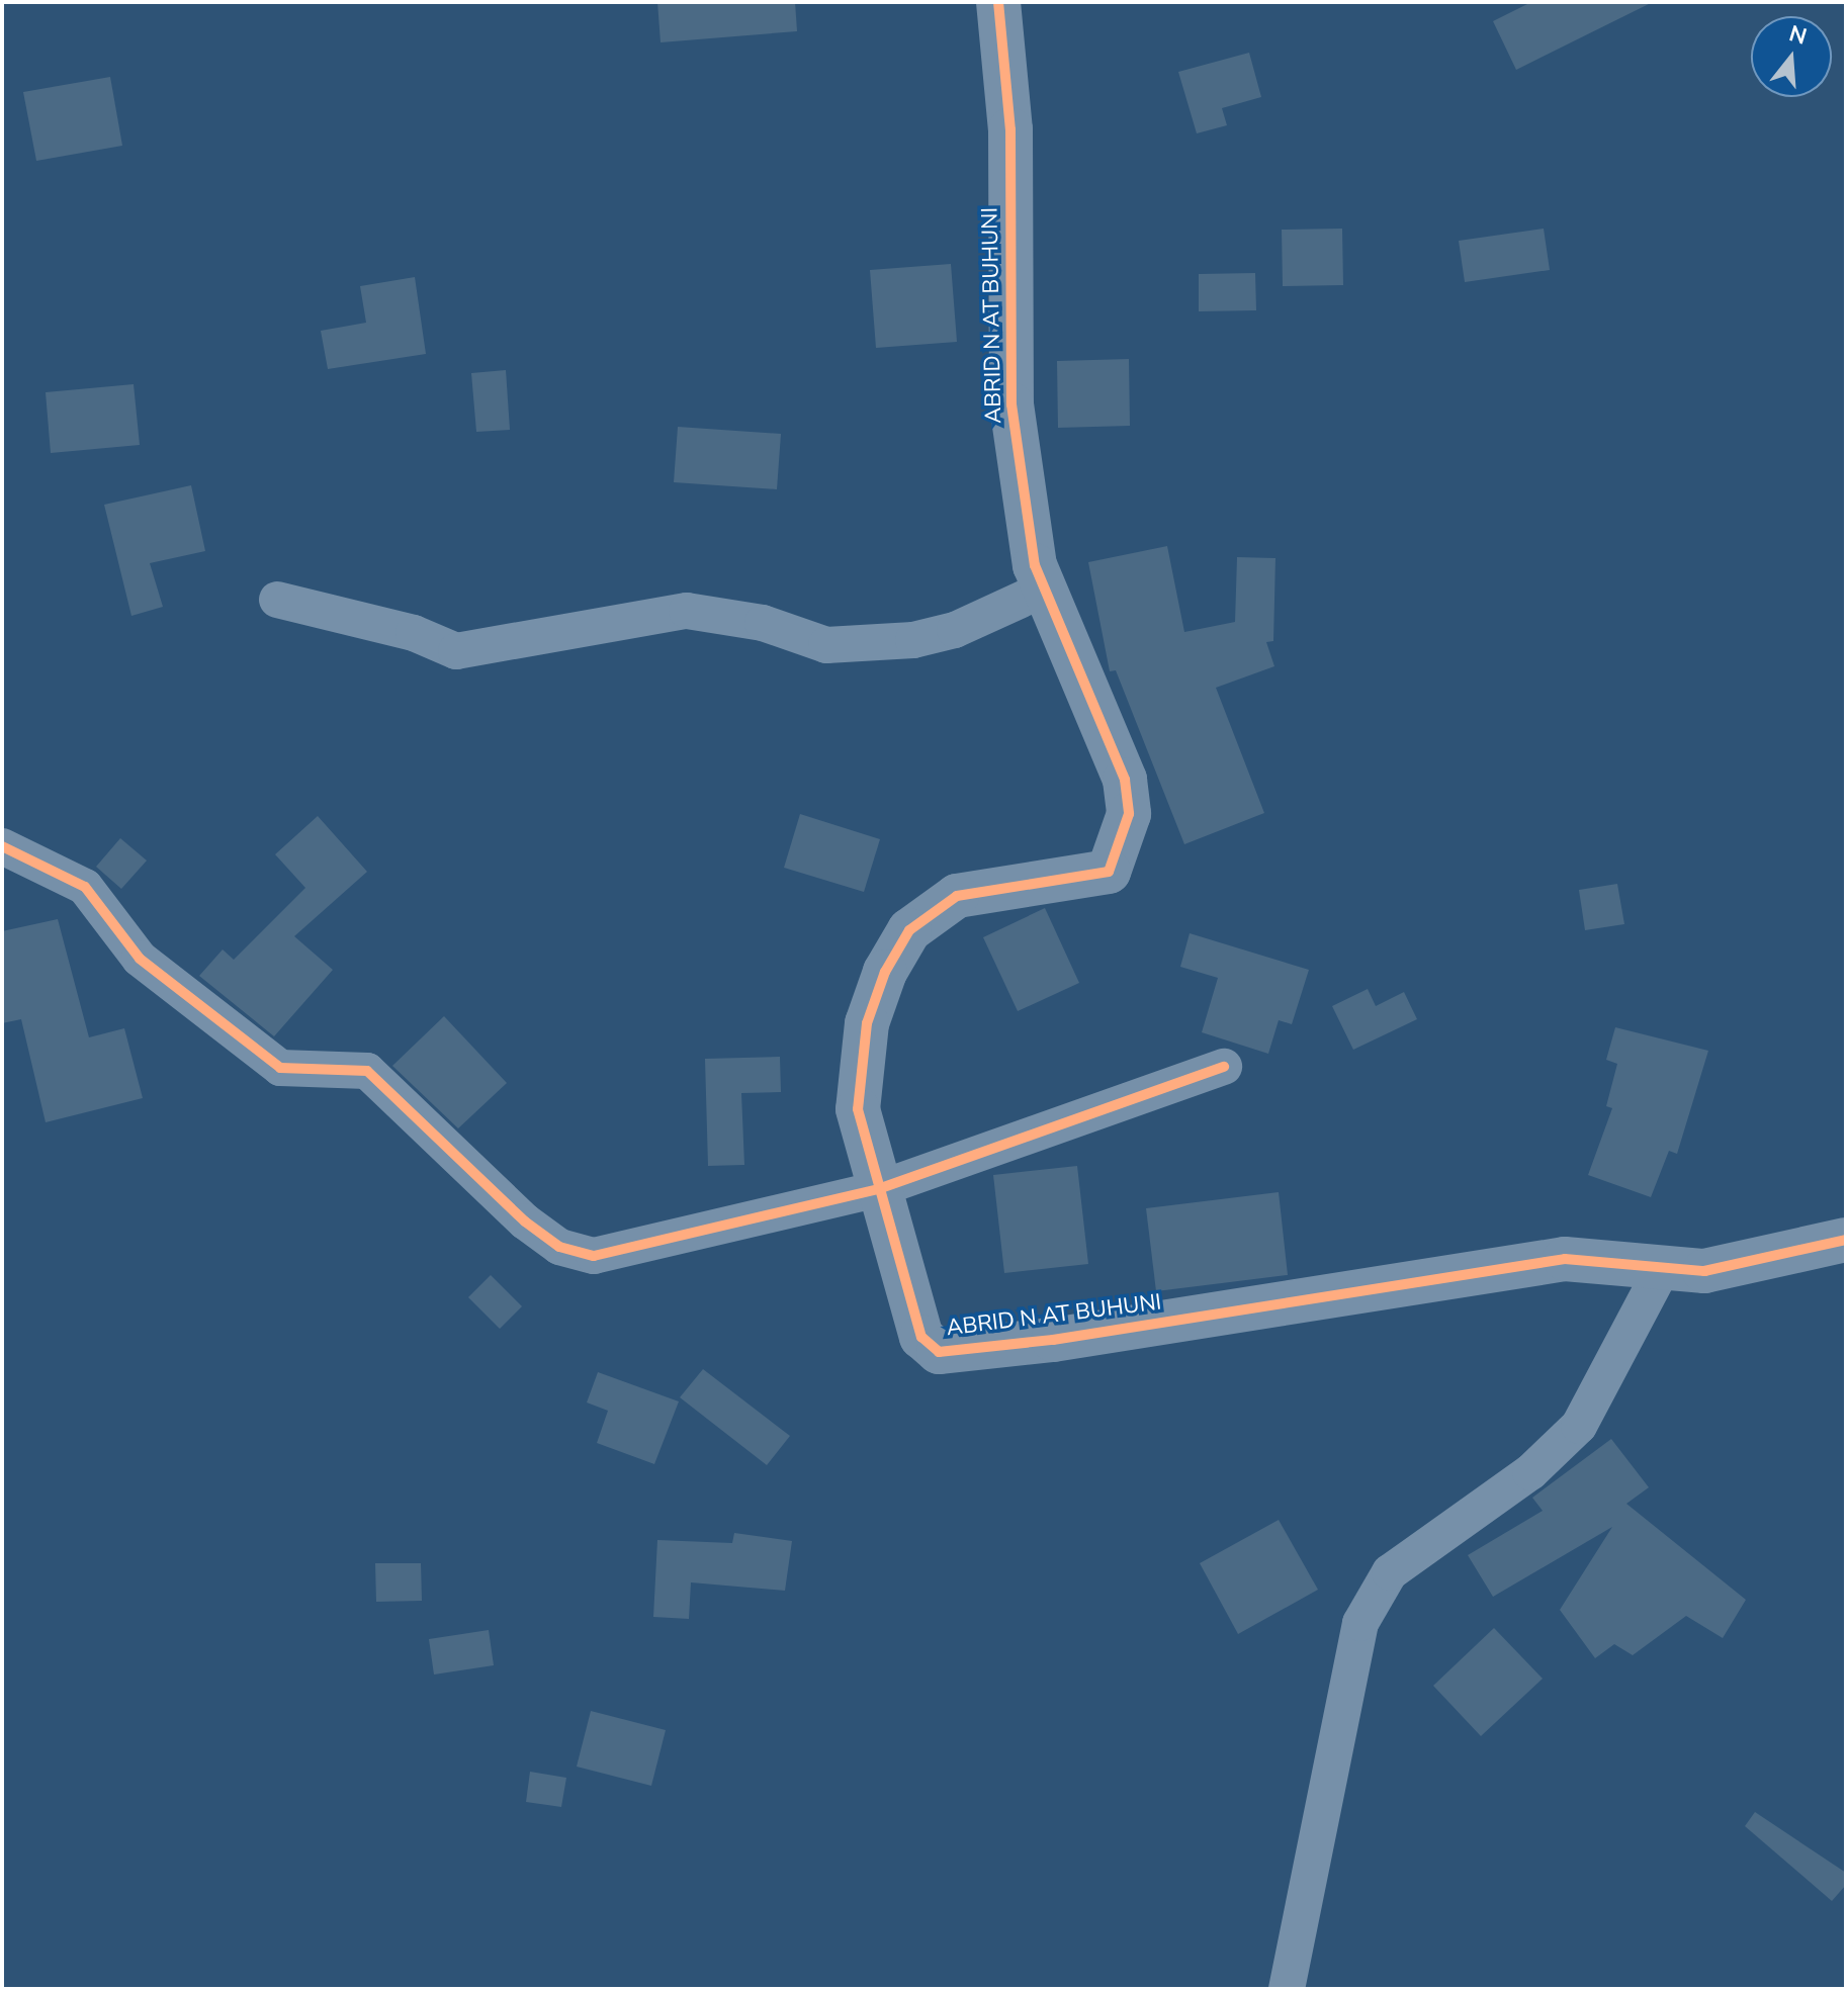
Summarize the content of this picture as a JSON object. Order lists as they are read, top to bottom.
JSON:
{
  "streets": {
    "street": ["ABRID N AT BUHUNI"]
  },
  "north": "top"
}
